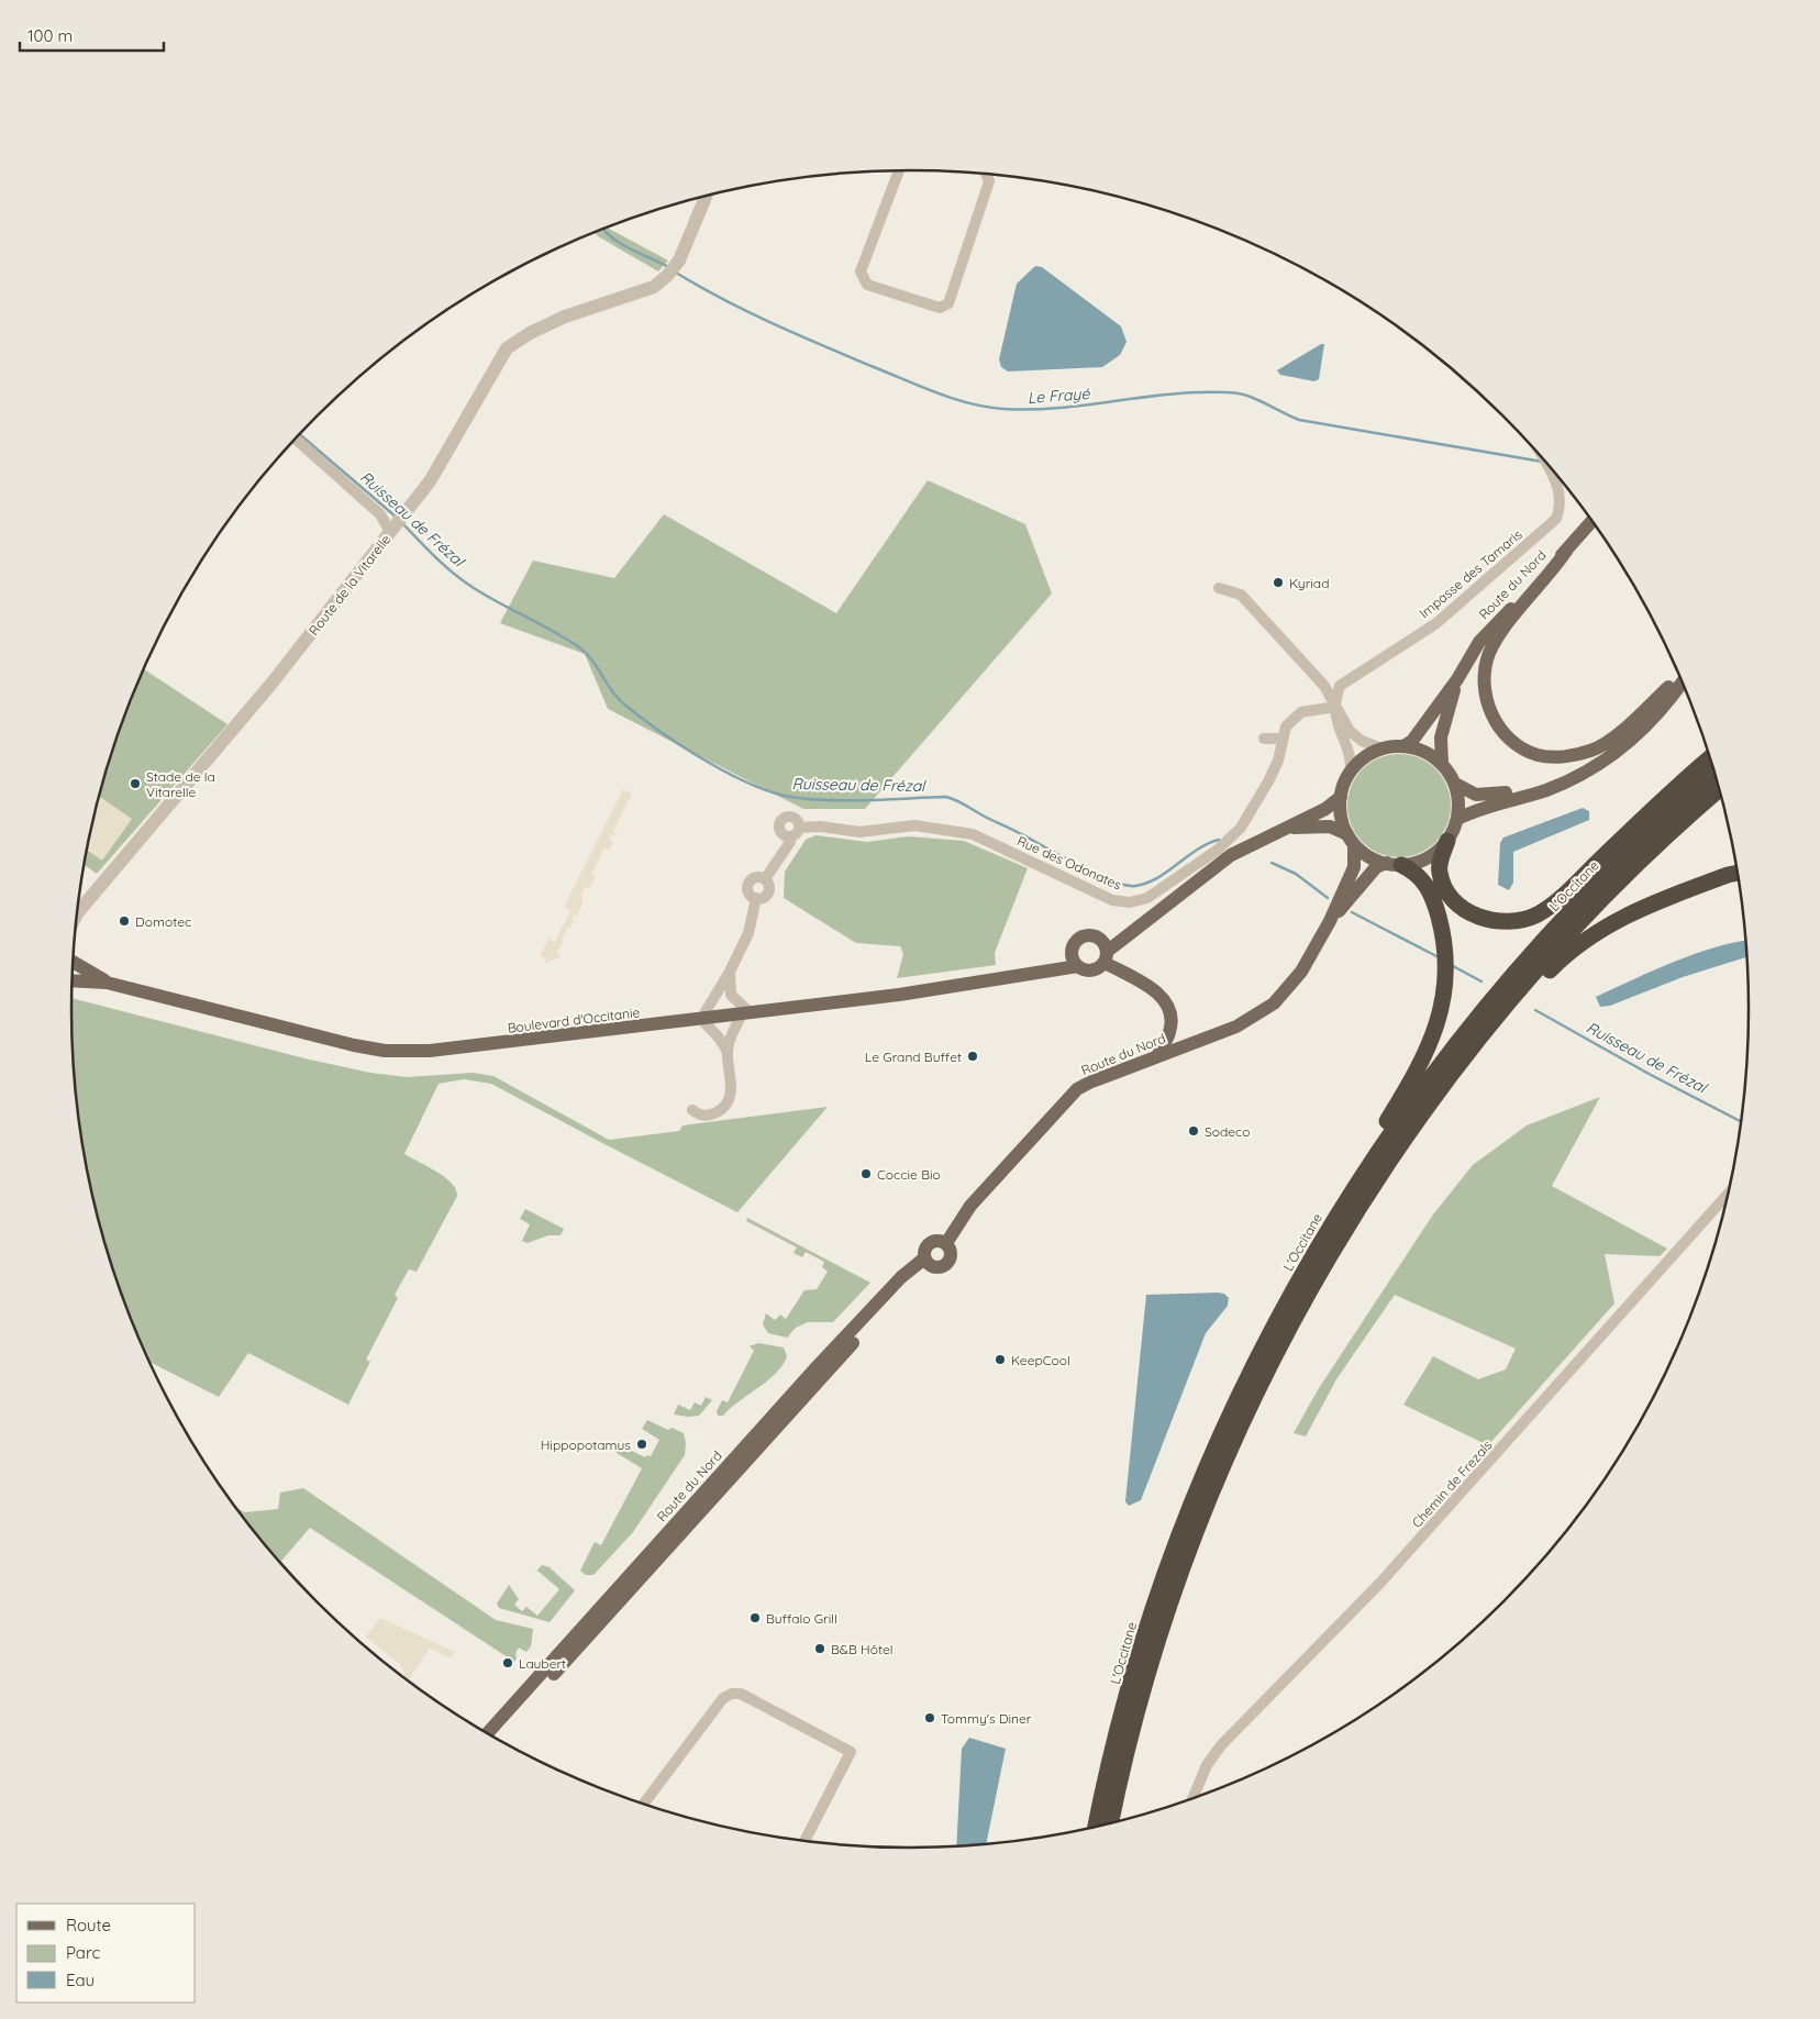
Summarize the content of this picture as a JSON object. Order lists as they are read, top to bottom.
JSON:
{
  "streets": {
    "highway": ["L'Occitane"],
    "main road": ["Route du Nord", "Boulevard d'Occitanie"],
    "street": [
      "Impasse des Tamaris",
      "Route de la Vitarelle",
      "Rue des Odonates",
      "Chemin de Frezals"
    ]
  },
  "crossings": [
    ["Impasse des Tamaris", "Rue des Odonates"],
    ["Route du Nord", "Boulevard d'Occitanie"]
  ],
  "water": ["Le Frayé", "Ruisseau de Frézal"],
  "places": [
    "Kyriad",
    "Stade de la Vitarelle",
    "Domotec",
    "Le Grand Buffet",
    "Sodeco",
    "Coccie Bio",
    "KeepCool",
    "Hippopotamus",
    "Buffalo Grill",
    "B&B Hôtel",
    "Laubert",
    "Tommy's Diner"
  ],
  "legend": ["Route", "Parc", "Eau"],
  "scale_bar": "100 m"
}
